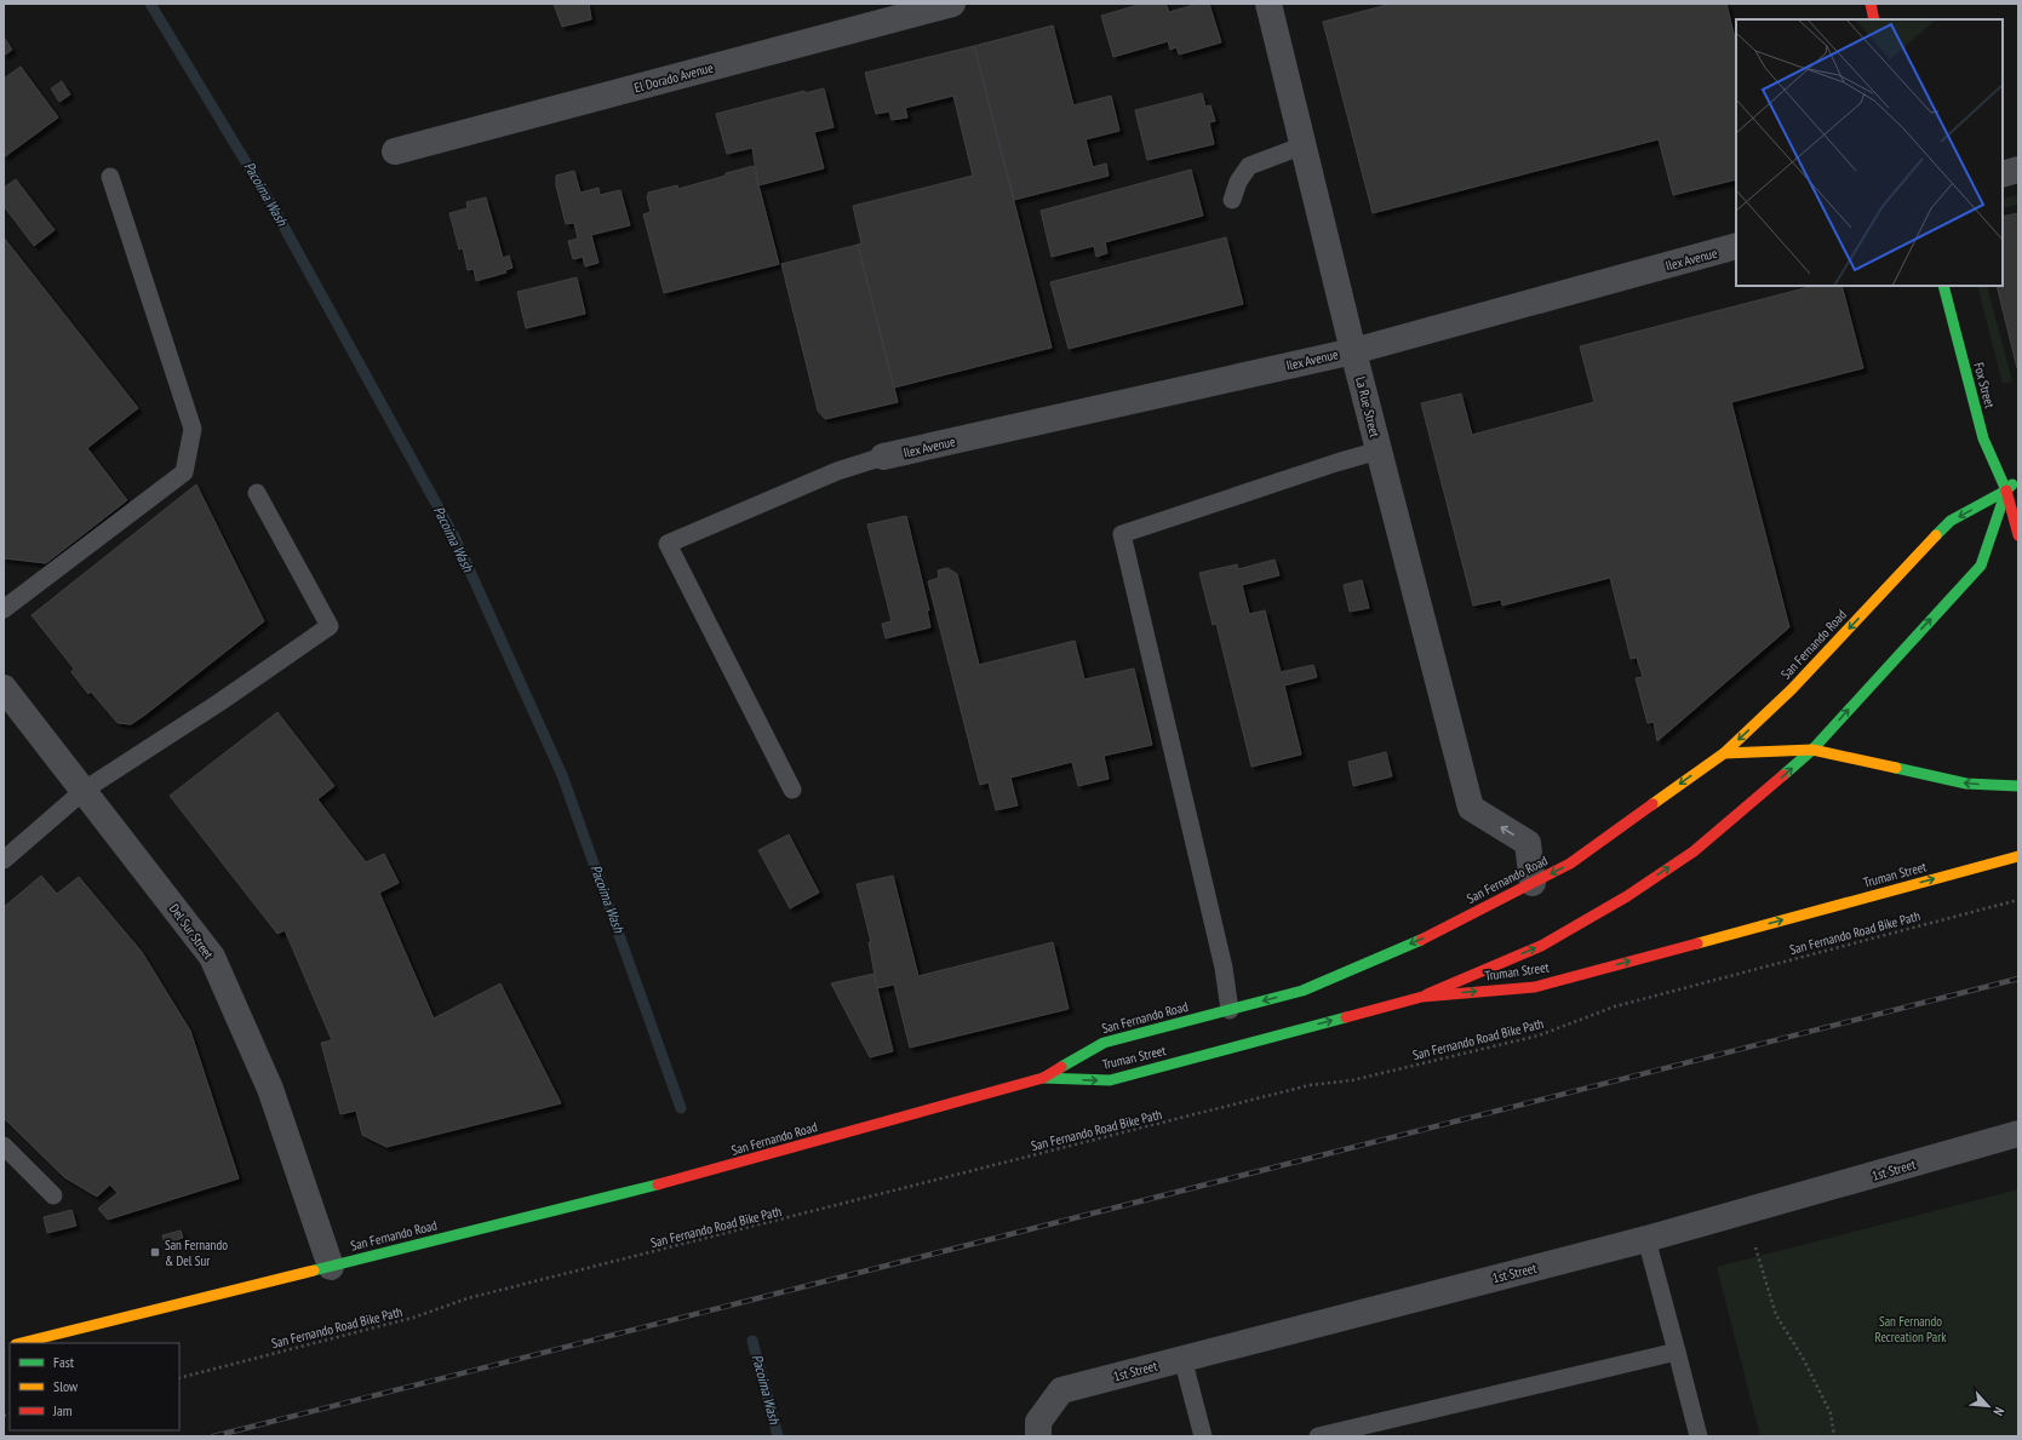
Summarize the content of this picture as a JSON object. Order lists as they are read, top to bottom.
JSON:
{
  "streets": {
    "main road": ["Fox Street", "San Fernando Road", "Truman Street"],
    "street": [
      "El Dorado Avenue",
      "Ilex Avenue",
      "La Rue Street",
      "Del Sur Street",
      "1st Street"
    ],
    "path": ["San Fernando Road Bike Path"]
  },
  "crossings": [
    ["Ilex Avenue", "La Rue Street"],
    ["Fox Street", "San Fernando Road"],
    ["La Rue Street", "San Fernando Road"],
    ["San Fernando Road", "Truman Street"],
    ["San Fernando Road", "Del Sur Street"]
  ],
  "one_way": ["La Rue Street", "Truman Street"],
  "water": ["Pacoima Wash"],
  "parks": ["San Fernando Recreation Park"],
  "places": {
    "transit": ["San Fernando & Del Sur"]
  },
  "legend": ["Fast", "Slow", "Jam"],
  "north": "bottom right"
}
